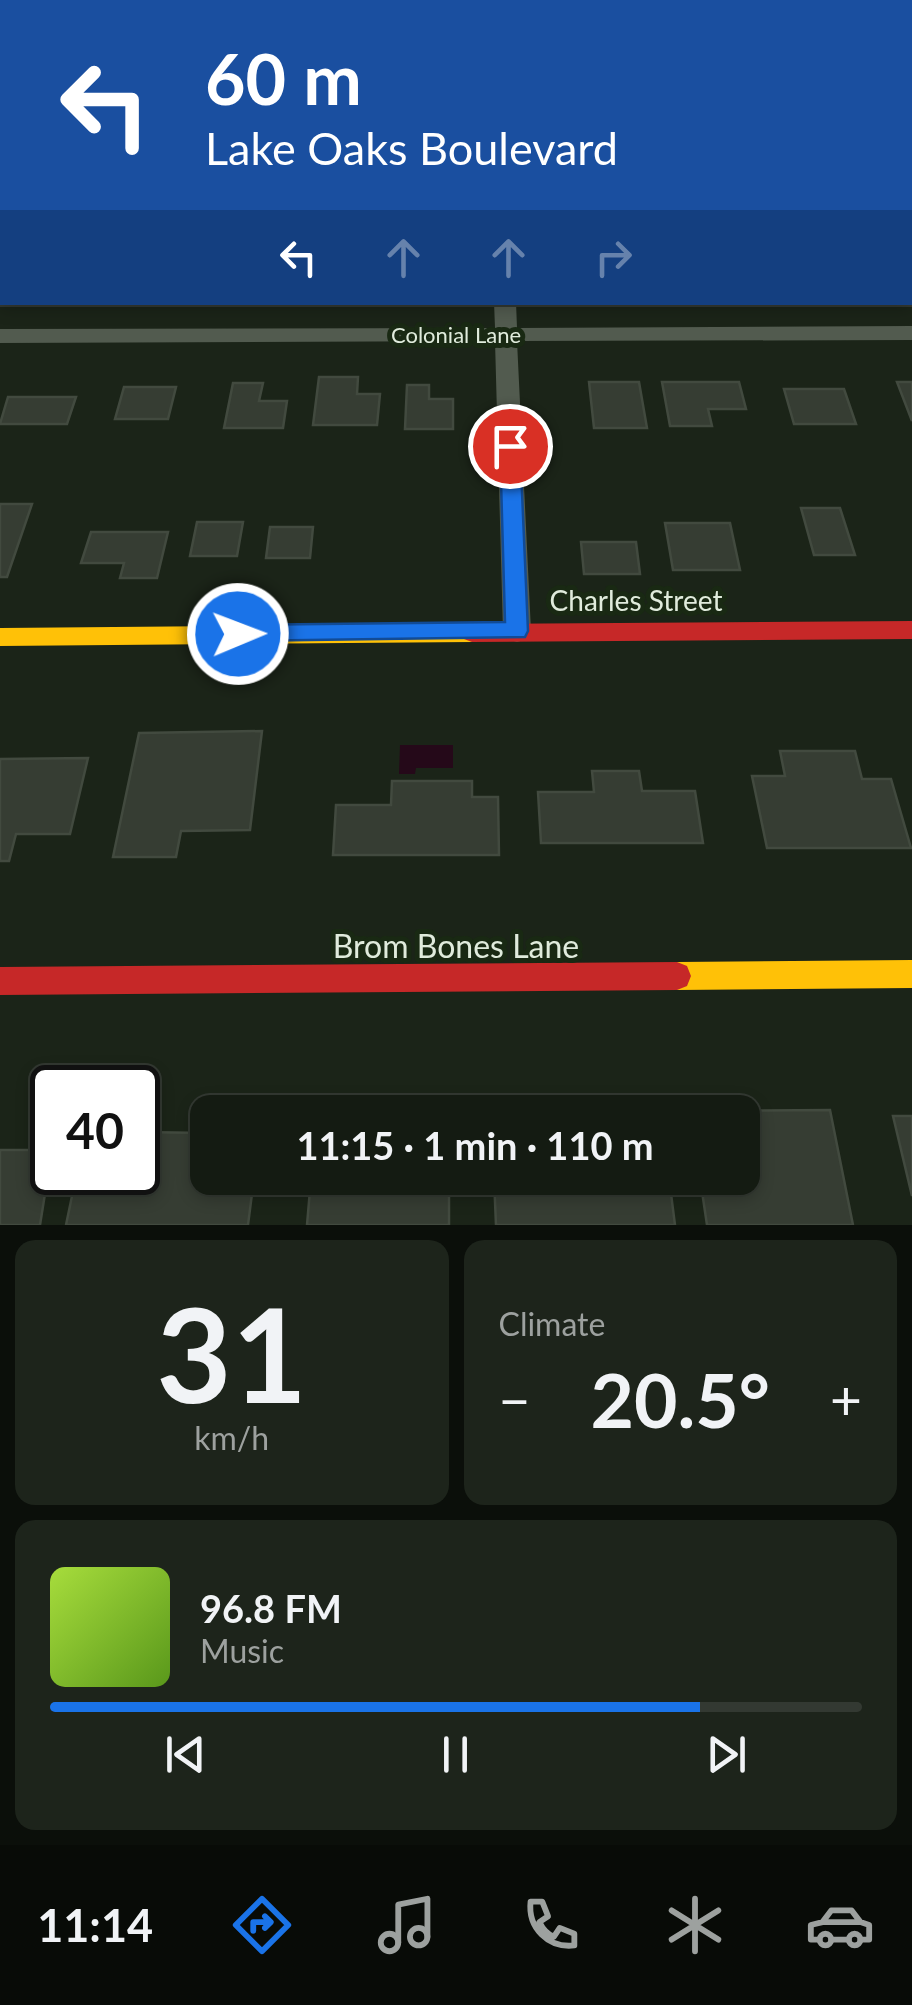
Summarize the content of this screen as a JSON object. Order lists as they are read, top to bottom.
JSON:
{
  "streets": {
    "street": ["Colonial Lane", "Charles Street", "Brom Bones Lane"]
  },
  "page": {
    "turn": ["60 m", "Lake Oaks Boulevard"],
    "limit": "40",
    "trip": "11:15 · 1 min · 110 m",
    "tile": [
      ["31", "km/h"],
      "Climate"
    ],
    "heat": ["−", "20.5°", "+"],
    "song": ["96.8 FM", "Music"],
    "tabs": "11:14"
  }
}
